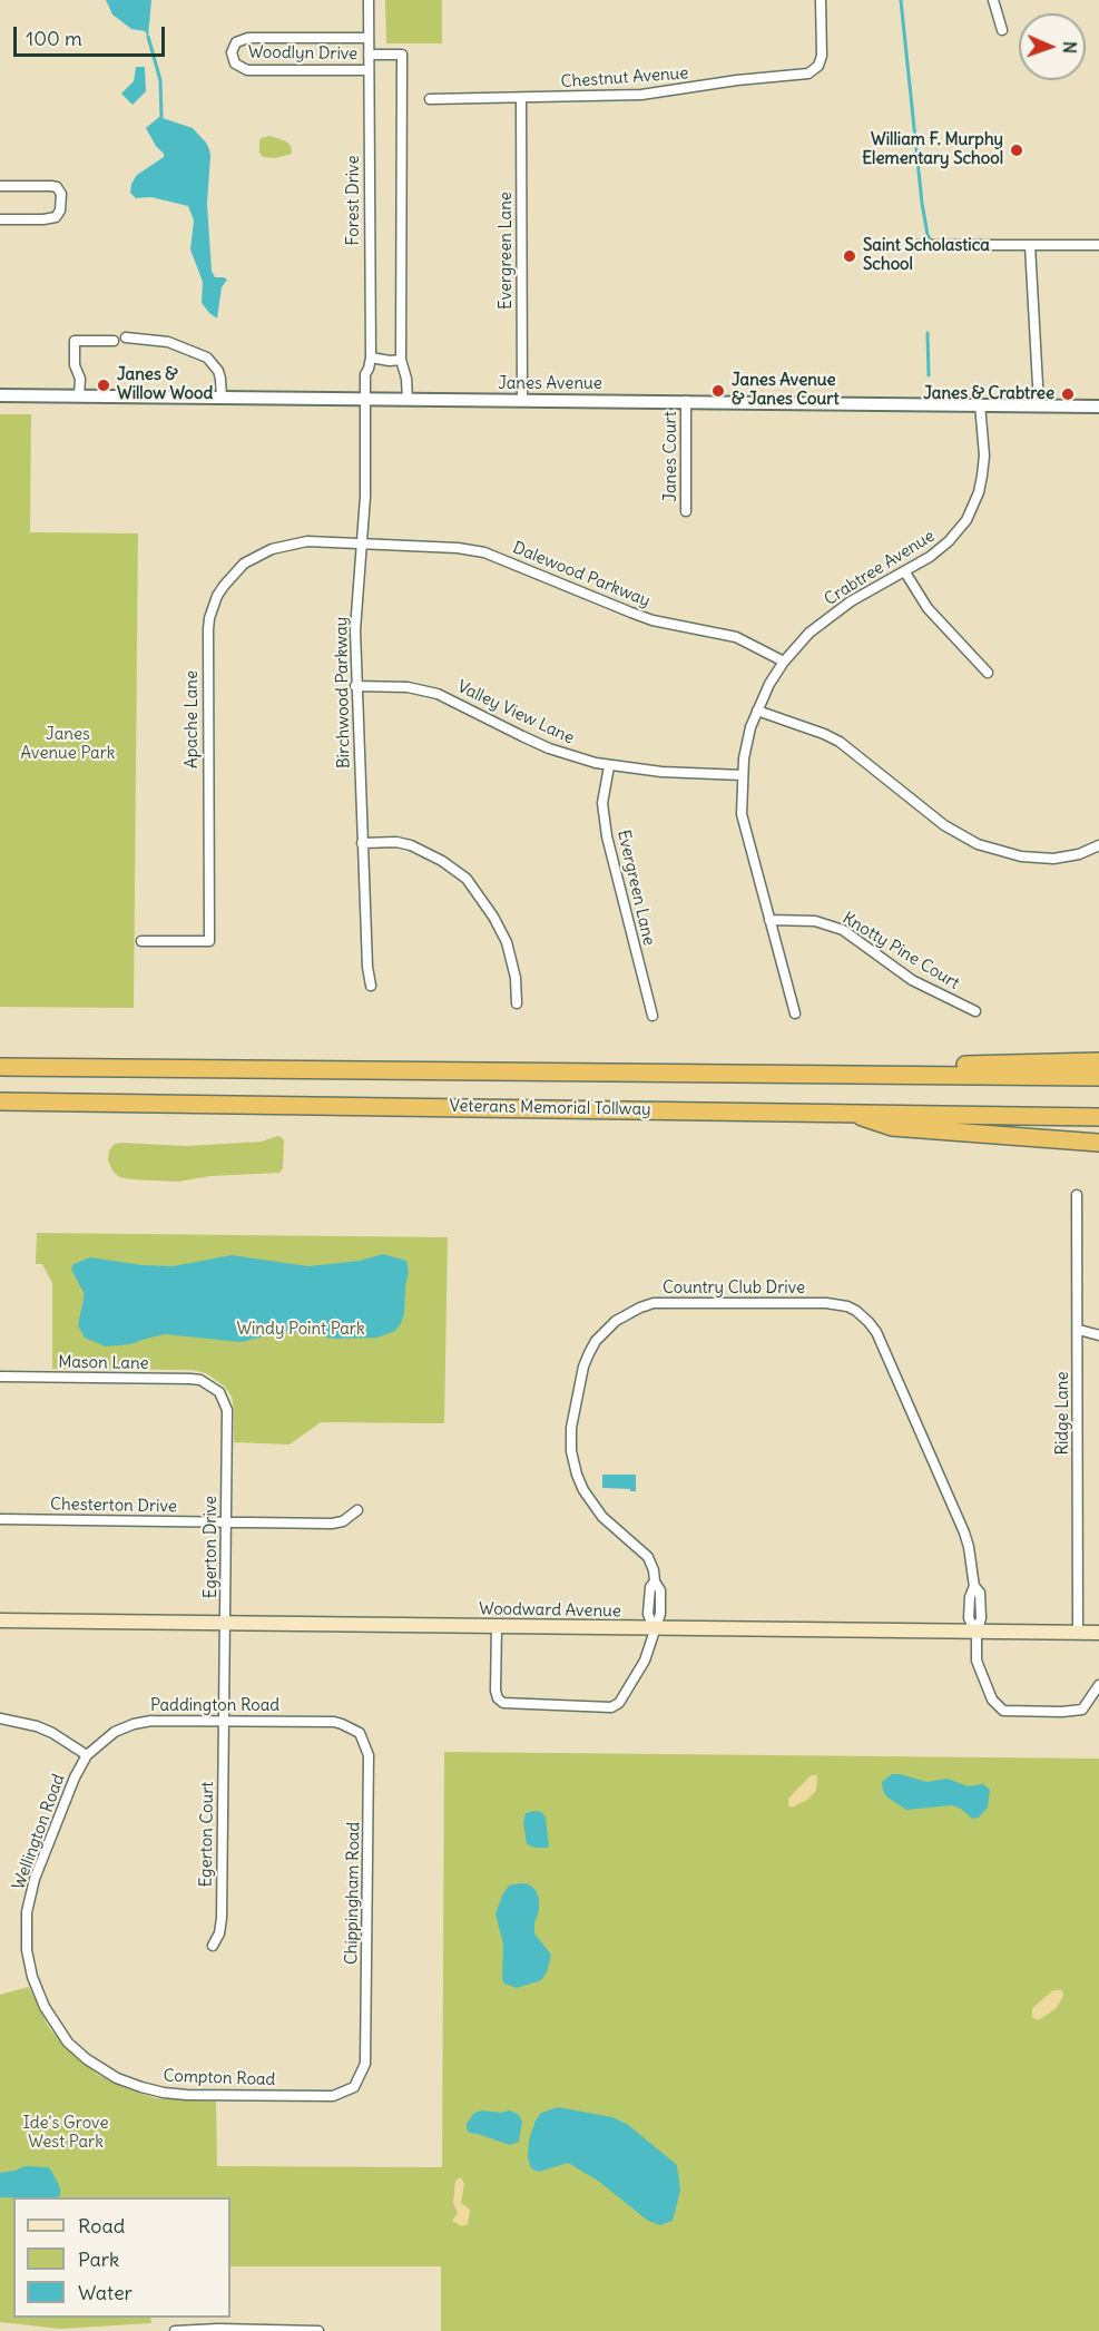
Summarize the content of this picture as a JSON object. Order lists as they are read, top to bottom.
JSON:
{
  "streets": {
    "highway": ["Veterans Memorial Tollway"],
    "main road": ["Woodward Avenue"],
    "street": [
      "Woodlyn Drive",
      "Chestnut Avenue",
      "Forest Drive",
      "Evergreen Lane",
      "Janes Avenue",
      "Janes Court",
      "Crabtree Avenue",
      "Dalewood Parkway",
      "Birchwood Parkway",
      "Valley View Lane",
      "Apache Lane",
      "Knotty Pine Court",
      "Country Club Drive",
      "Mason Lane",
      "Ridge Lane",
      "Chesterton Drive",
      "Egerton Drive",
      "Paddington Road",
      "Wellington Road",
      "Egerton Court",
      "Chippingham Road",
      "Compton Road"
    ]
  },
  "crossings": [
    ["Woodlyn Drive", "Forest Drive"],
    ["Chestnut Avenue", "Evergreen Lane"],
    ["Forest Drive", "Janes Avenue"],
    ["Forest Drive", "Birchwood Parkway"],
    ["Evergreen Lane", "Janes Avenue"],
    ["Evergreen Lane", "Valley View Lane"],
    ["Janes Avenue", "Janes Court"],
    ["Janes Avenue", "Crabtree Avenue"],
    ["Janes Avenue", "Birchwood Parkway"],
    ["Crabtree Avenue", "Dalewood Parkway"],
    ["Crabtree Avenue", "Valley View Lane"],
    ["Crabtree Avenue", "Knotty Pine Court"],
    ["Dalewood Parkway", "Birchwood Parkway"],
    ["Dalewood Parkway", "Apache Lane"],
    ["Birchwood Parkway", "Valley View Lane"],
    ["Birchwood Parkway", "Apache Lane"],
    ["Country Club Drive", "Woodward Avenue"],
    ["Mason Lane", "Egerton Drive"],
    ["Ridge Lane", "Woodward Avenue"],
    ["Chesterton Drive", "Egerton Drive"],
    ["Egerton Drive", "Woodward Avenue"],
    ["Egerton Drive", "Paddington Road"],
    ["Egerton Drive", "Egerton Court"],
    ["Paddington Road", "Wellington Road"],
    ["Paddington Road", "Egerton Court"],
    ["Paddington Road", "Chippingham Road"],
    ["Wellington Road", "Compton Road"],
    ["Chippingham Road", "Compton Road"]
  ],
  "parks": ["Janes Avenue Park", "Windy Point Park", "Ide's Grove West Park"],
  "places": [
    "William F. Murphy Elementary School",
    "Saint Scholastica School",
    "Janes & Willow Wood",
    "Janes Avenue & Janes Court",
    "Janes & Crabtree"
  ],
  "legend": ["Road", "Park", "Water"],
  "scale_bar": "100 m",
  "north": "right"
}
